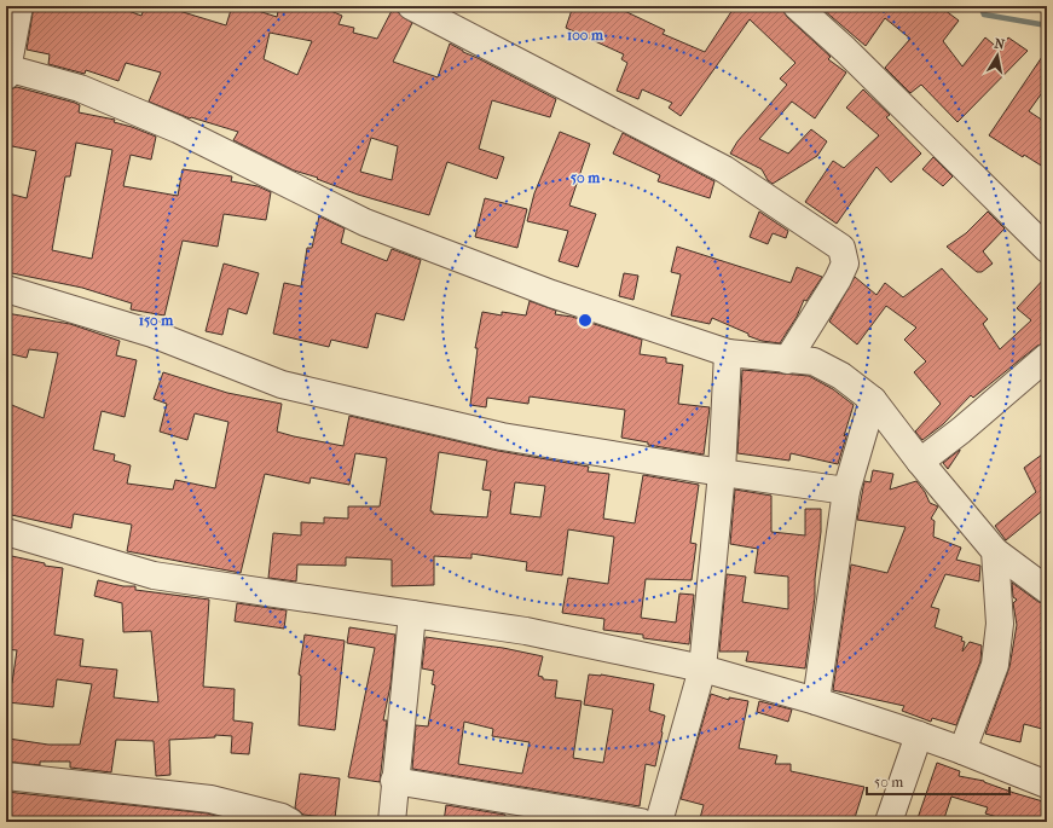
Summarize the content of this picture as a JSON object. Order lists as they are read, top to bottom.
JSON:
{
  "scale_bar": "50 m",
  "north": "top",
  "rings": ["100 m", "50 m", "150 m"]
}
